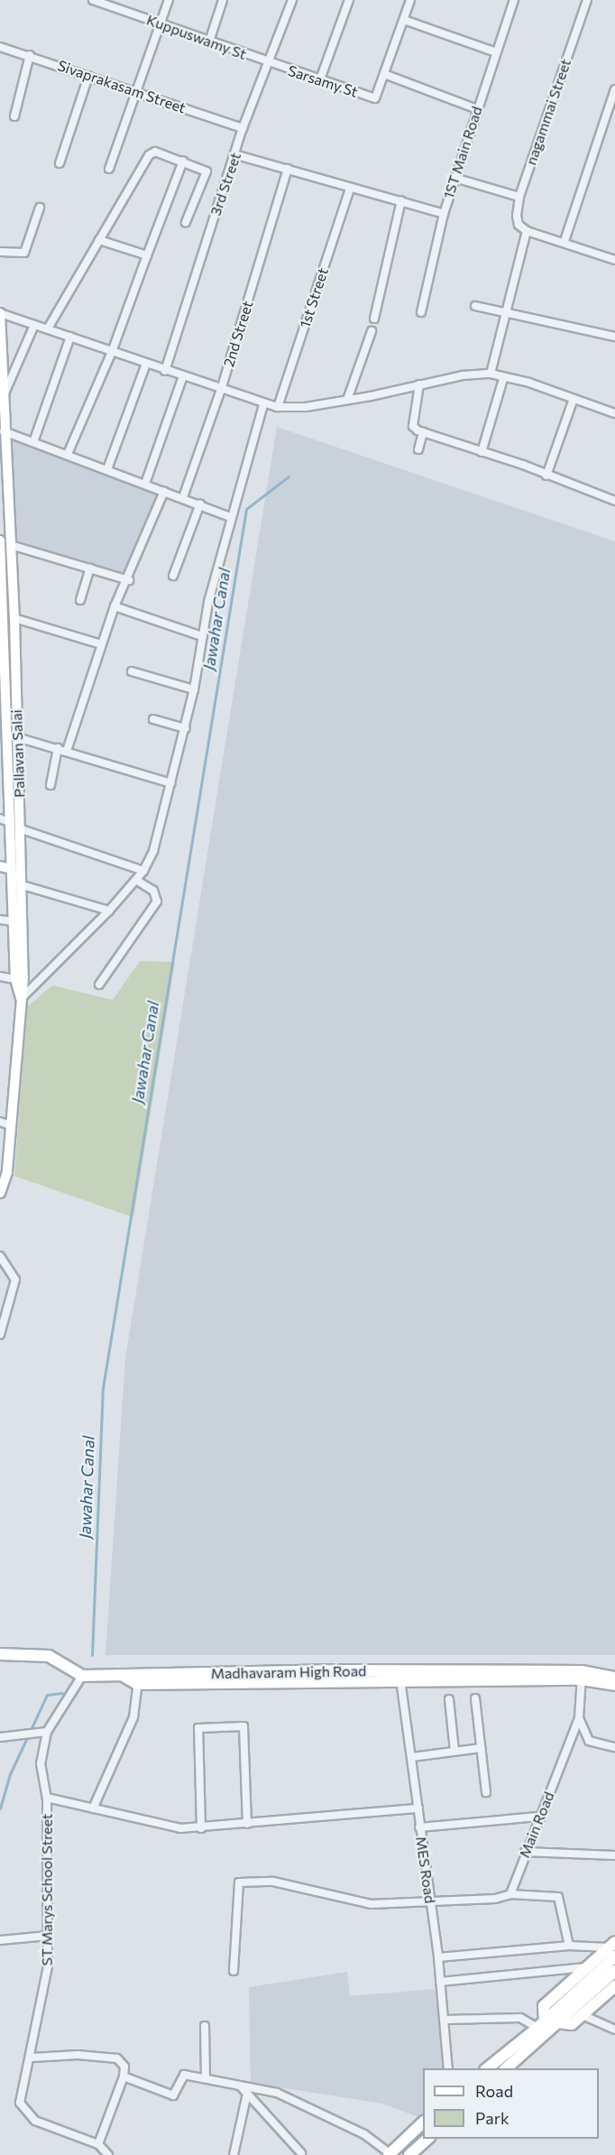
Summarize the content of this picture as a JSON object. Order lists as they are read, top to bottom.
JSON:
{
  "streets": {
    "street": [
      "Kuppuswamy St",
      "Sarsamy St",
      "Sivaprakasam Street",
      "nagammai Street",
      "1ST Main Road",
      "3rd Street",
      "1st Street",
      "2nd Street",
      "Pallavan Salai",
      "Main Road",
      "MES Road",
      "ST Marys School Street"
    ]
  },
  "crossings": [
    ["Kuppuswamy St", "Sarsamy St"],
    ["Kuppuswamy St", "3rd Street"],
    ["Sarsamy St", "3rd Street"],
    ["Sivaprakasam Street", "3rd Street"],
    ["1ST Main Road", "1st Street"]
  ],
  "water": ["Jawahar Canal"],
  "legend": ["Road", "Park"]
}
